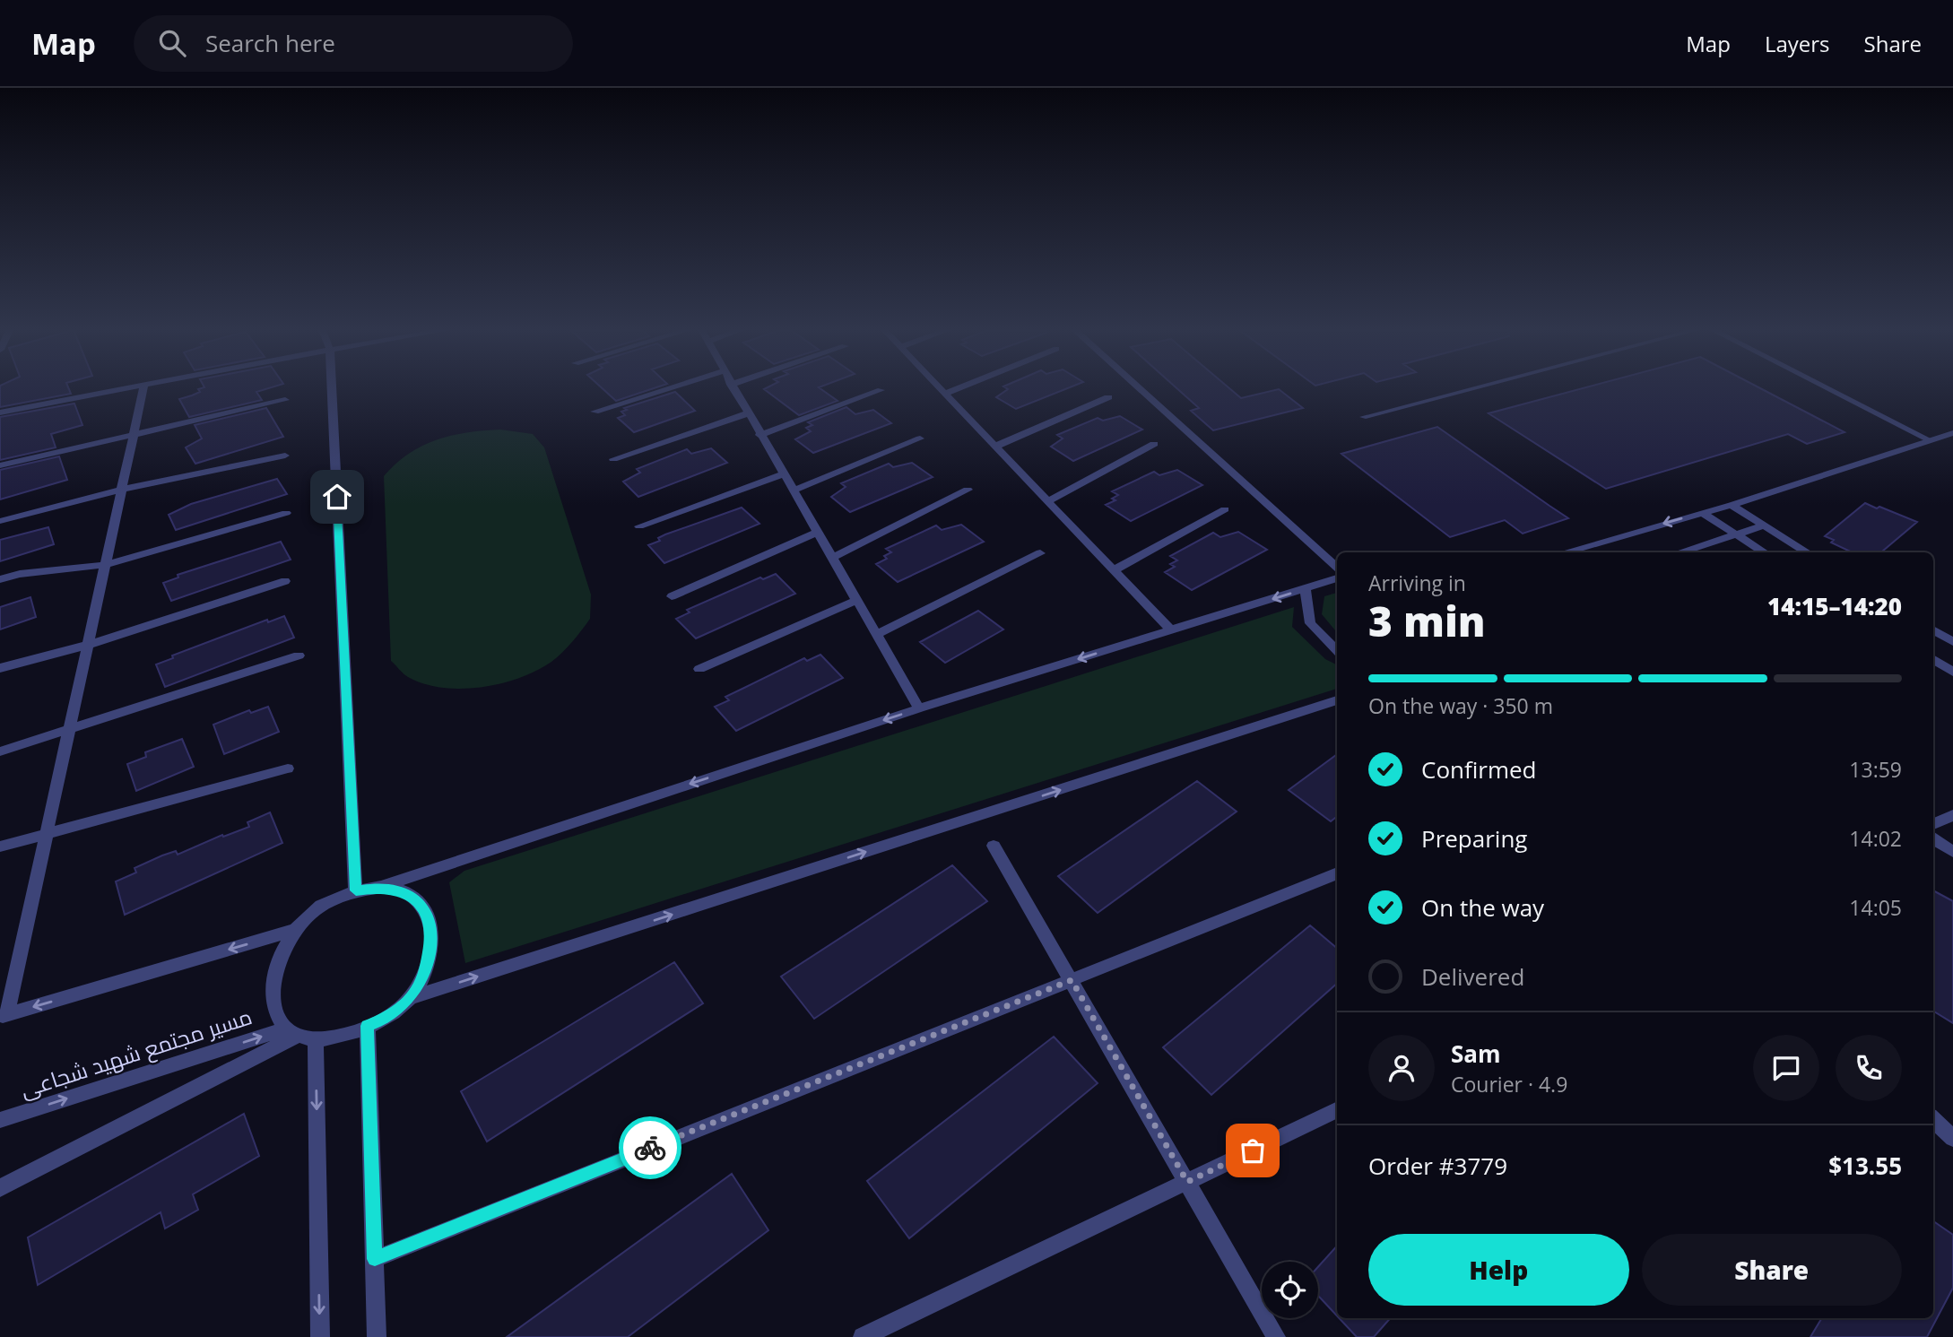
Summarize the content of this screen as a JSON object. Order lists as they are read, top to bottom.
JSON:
{
  "streets": {
    "street": ["مسیر مجتمع شهید شجاعی"]
  },
  "page": {
    "header": "Map",
    "search": "Search here",
    "nav": ["Map", "Layers", "Share"],
    "heading": ["3 min", "Arriving in", "14:15–14:20"],
    "panel": [
      "Sam",
      "Courier · 4.9",
      "Order #3779",
      "$13.55"
    ],
    "bar": "On the way · 350 m",
    "list": [
      ["Confirmed", "13:59"],
      ["Preparing", "14:02"],
      ["On the way", "14:05"],
      "Delivered"
    ],
    "buttons": ["Help", "Share"]
  }
}
